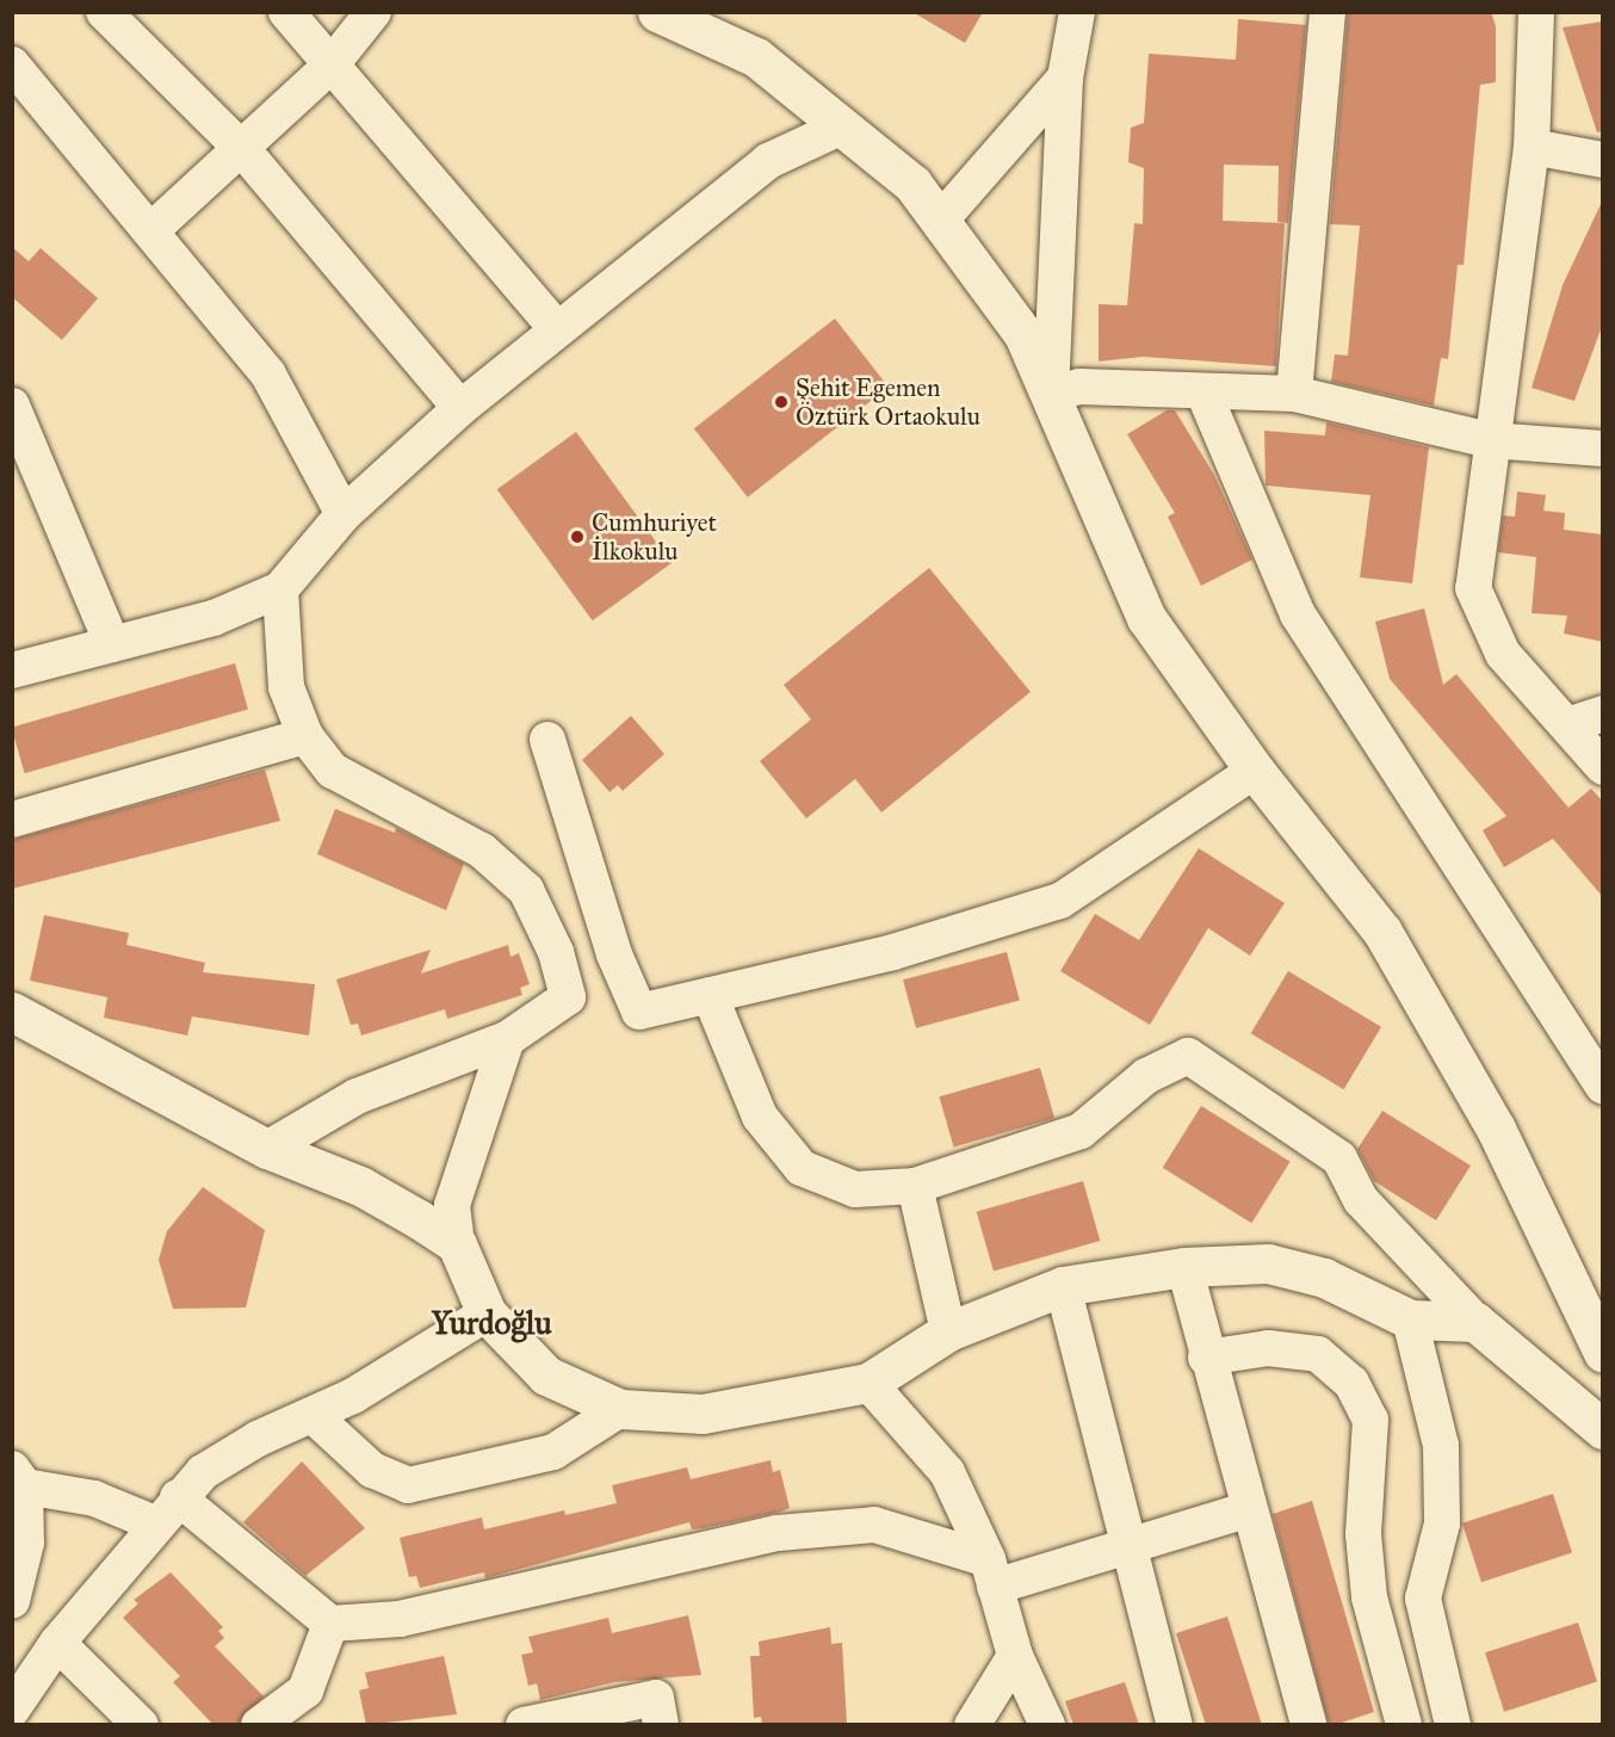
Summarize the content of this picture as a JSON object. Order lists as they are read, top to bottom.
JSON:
{
  "districts": ["Yurdoğlu"],
  "places": ["Şehit Egemen Öztürk Ortaokulu", "Cumhuriyet İlkokulu"]
}
